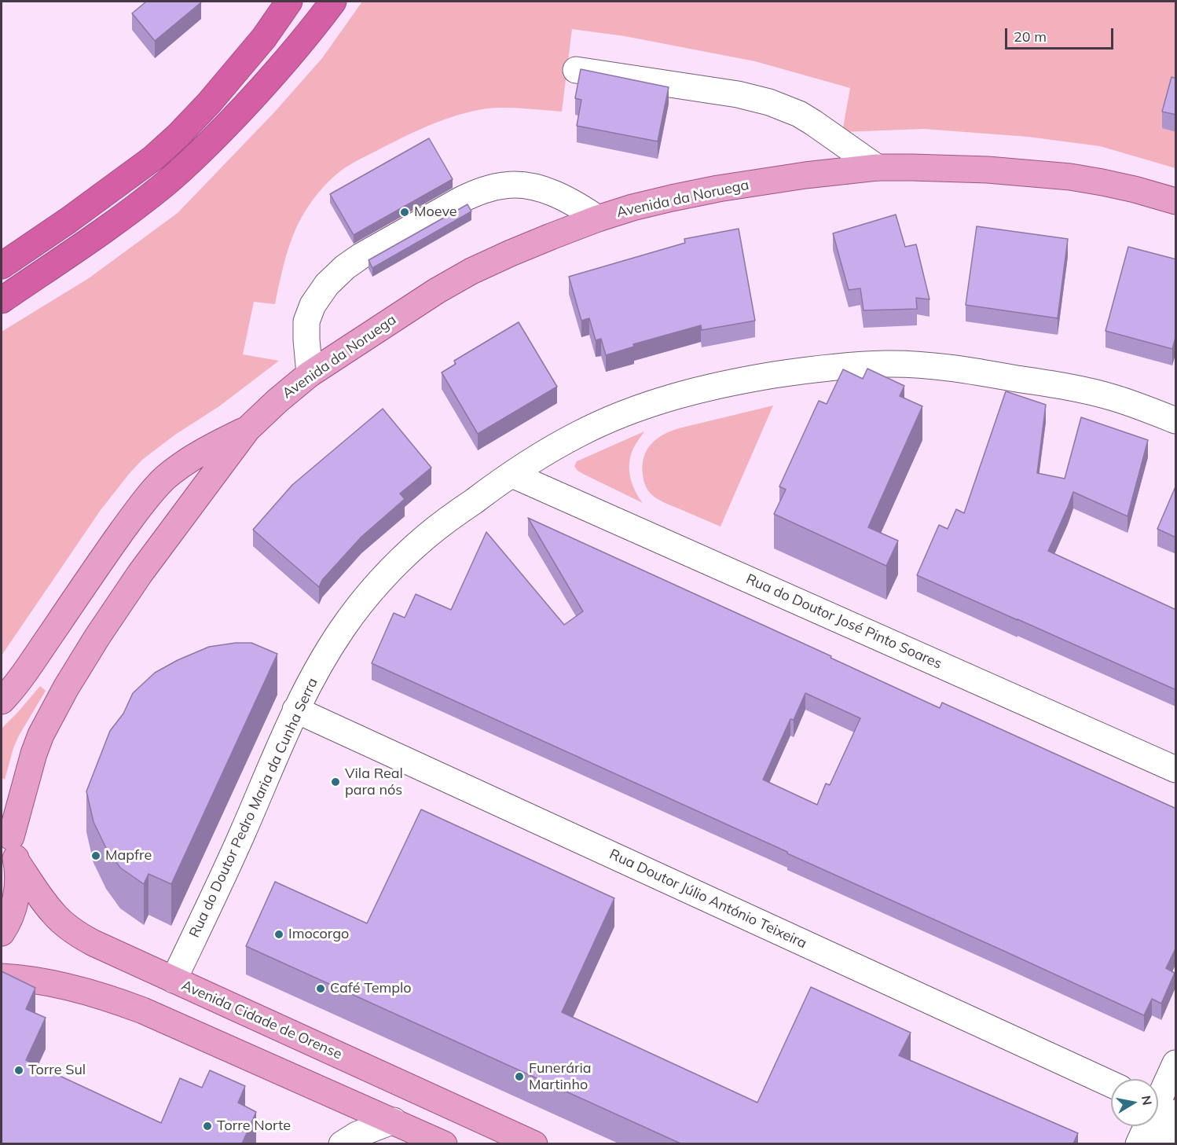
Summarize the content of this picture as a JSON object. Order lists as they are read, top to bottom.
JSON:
{
  "streets": {
    "main road": ["Avenida da Noruega", "Avenida Cidade de Orense"],
    "street": ["Rua do Doutor José Pinto Soares", "Rua do Doutor Pedro Maria da Cunha Serra", "Rua Doutor Júlio António Teixeira"]
  },
  "crossings": [
    ["Rua do Doutor José Pinto Soares", "Rua do Doutor Pedro Maria da Cunha Serra"],
    ["Rua do Doutor Pedro Maria da Cunha Serra", "Rua Doutor Júlio António Teixeira"],
    ["Rua do Doutor Pedro Maria da Cunha Serra", "Avenida Cidade de Orense"]
  ],
  "places": [
    "Moeve",
    "Vila Real para nós",
    "Mapfre",
    "Imocorgo",
    "Café Templo",
    "Torre Sul",
    "Funerária Martinho",
    "Torre Norte"
  ],
  "scale_bar": "20 m",
  "north": "right"
}
